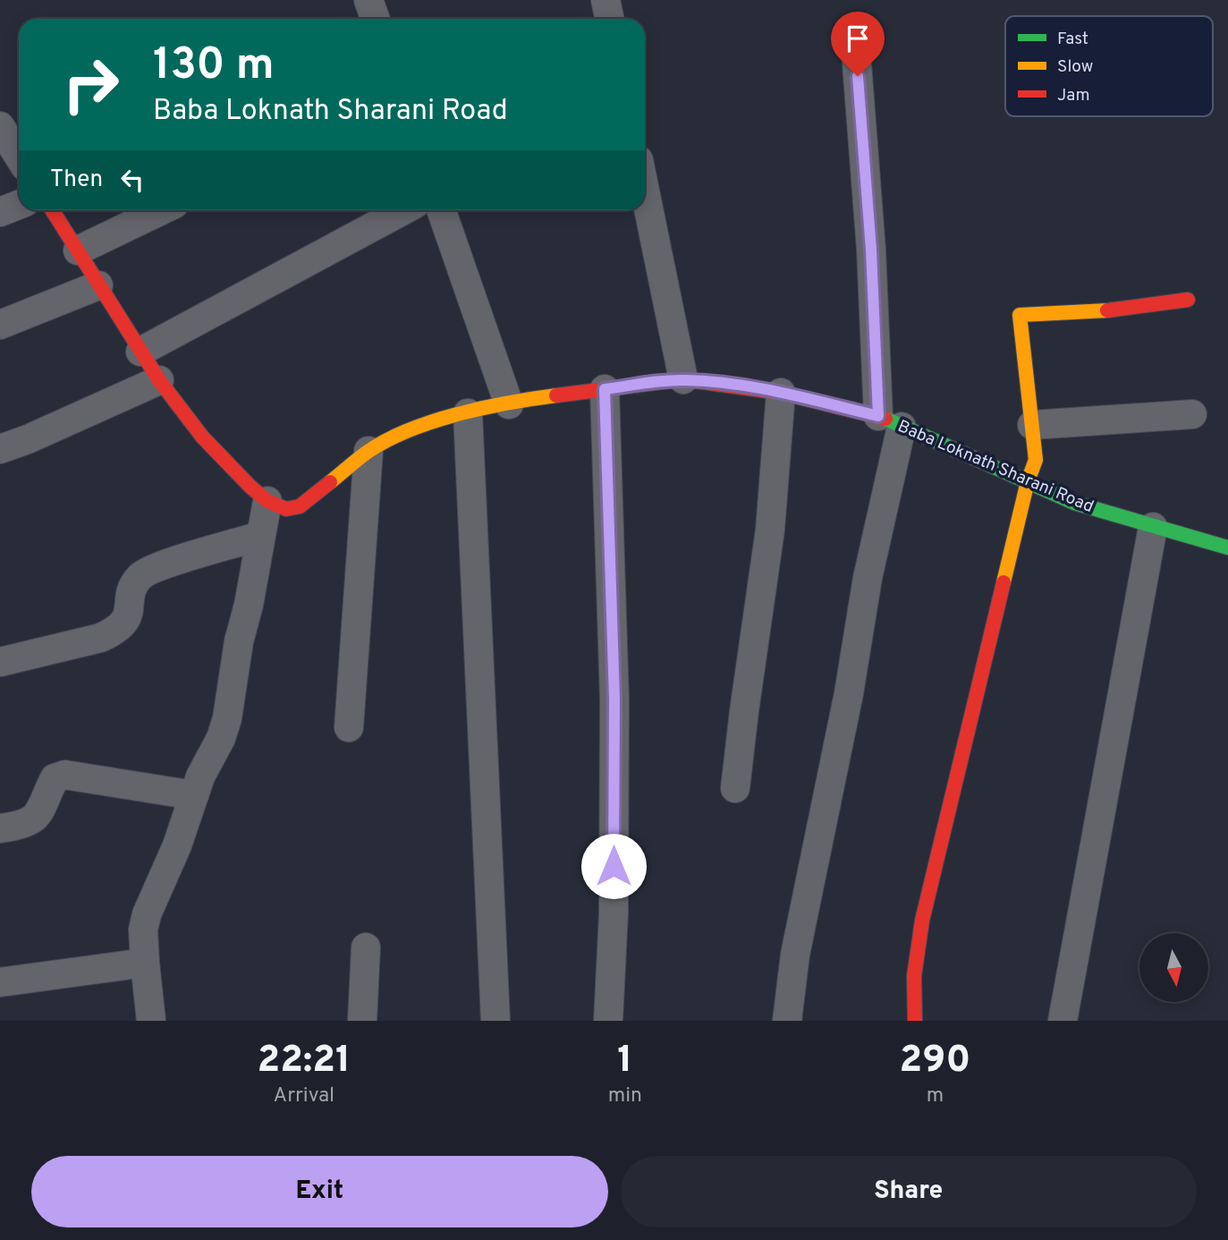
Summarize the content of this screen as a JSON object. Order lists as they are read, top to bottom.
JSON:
{
  "streets": {
    "street": ["Baba Loknath Sharani Road"]
  },
  "legend": ["Fast", "Slow", "Jam"],
  "north": "bottom",
  "page": {
    "turn": ["130 m", "Baba Loknath Sharani Road"],
    "then": "Then",
    "eta": [
      "22:21",
      "Arrival",
      "1",
      "min",
      "290",
      "m"
    ],
    "buttons": ["Exit", "Share"]
  }
}
